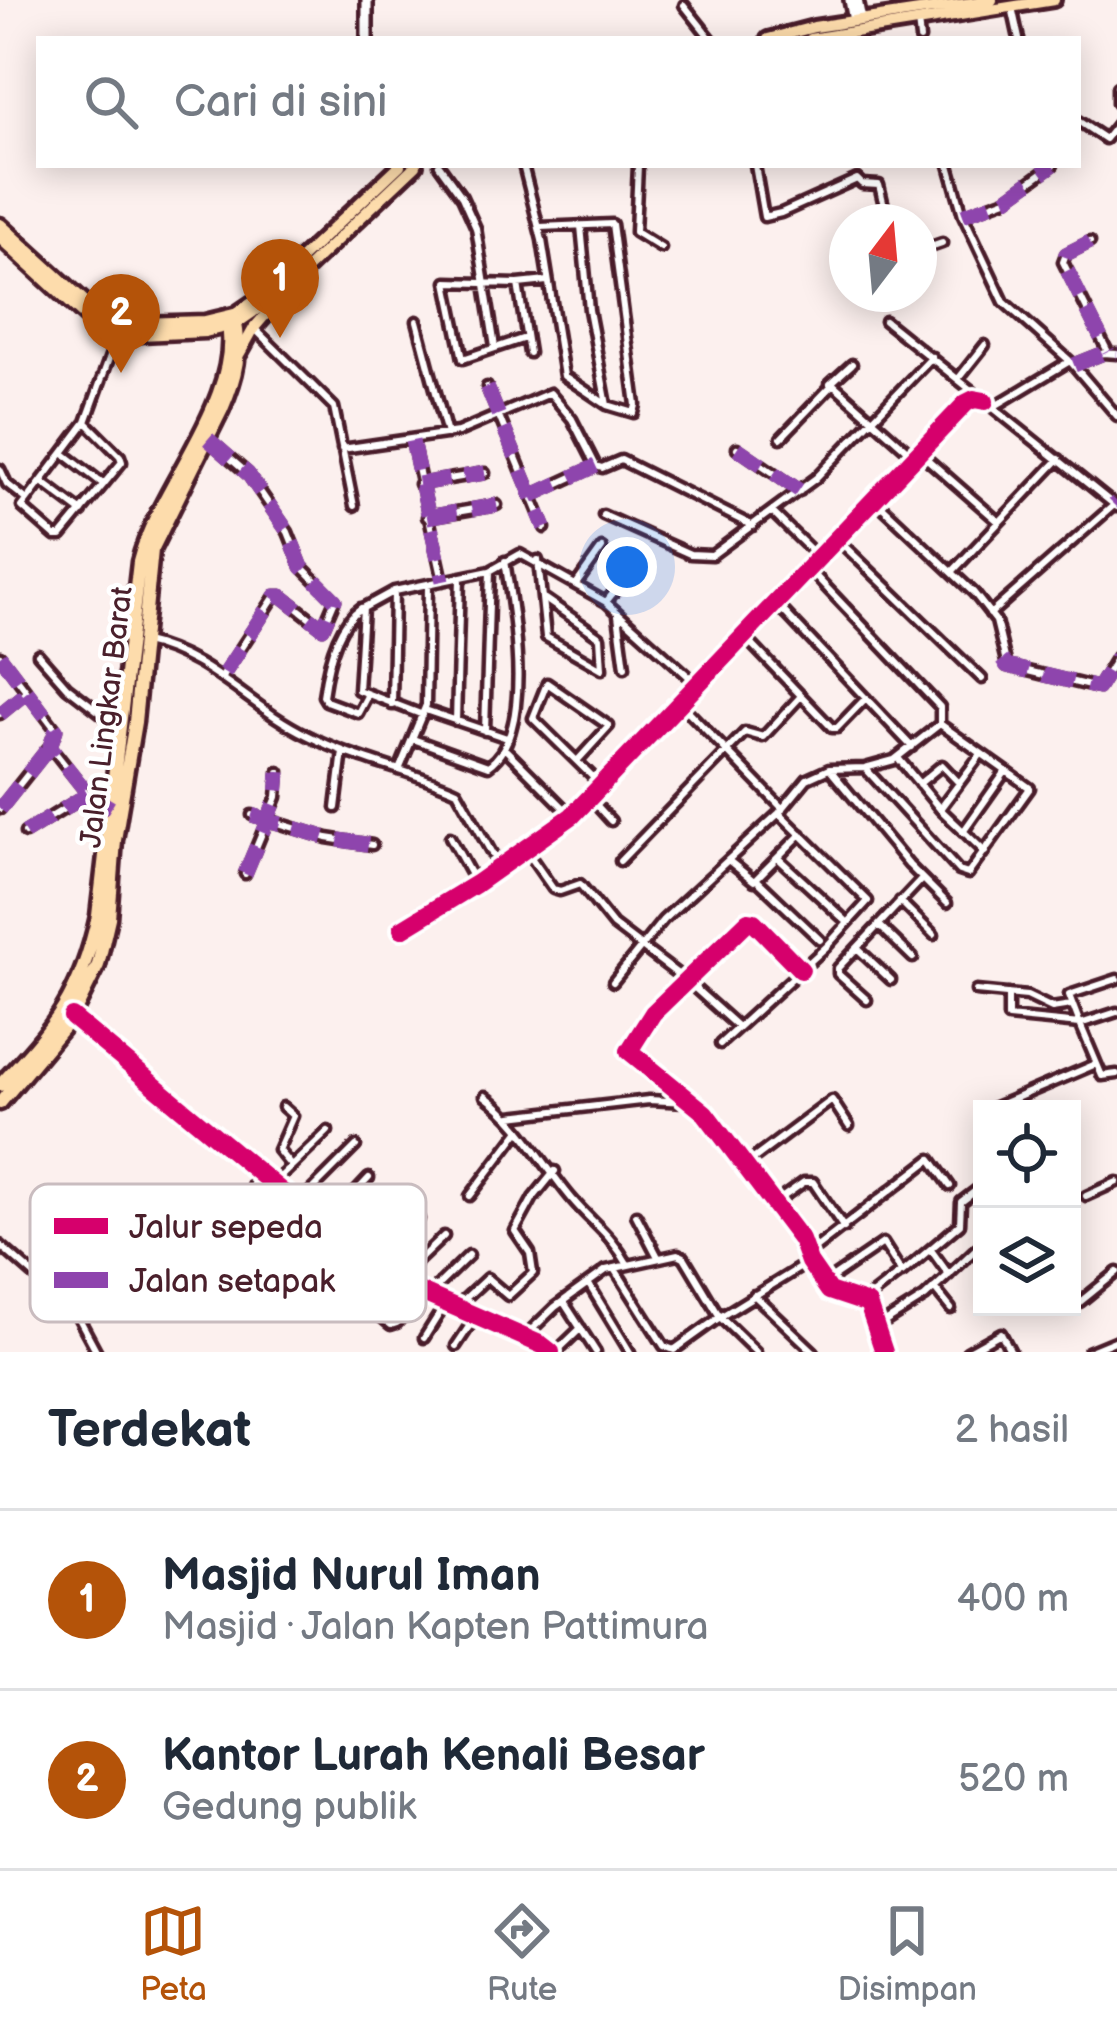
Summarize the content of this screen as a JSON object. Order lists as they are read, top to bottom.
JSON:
{
  "streets": {
    "highway": ["Jalan Lingkar Barat"]
  },
  "legend": ["Jalur sepeda", "Jalan setapak"],
  "north": "top",
  "page": {
    "search": "Cari di sini",
    "pins": ["1", "2"],
    "heading": ["Terdekat", "2 hasil"],
    "list": [
      {
        "mark": "1",
        "name": "Masjid Nurul Iman",
        "note": "Masjid · Jalan Kapten Pattimura",
        "value": "400 m"
      },
      {
        "mark": "2",
        "name": "Kantor Lurah Kenali Besar",
        "note": "Gedung publik",
        "value": "520 m"
      }
    ],
    "nav": ["Peta", "Rute", "Disimpan"]
  }
}
